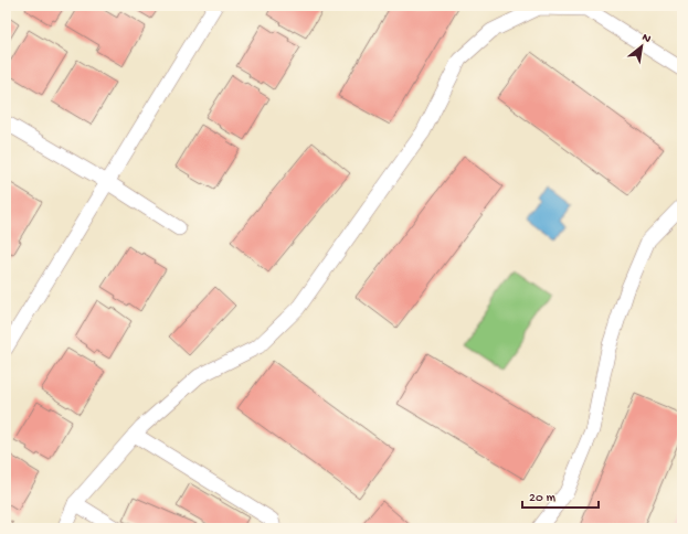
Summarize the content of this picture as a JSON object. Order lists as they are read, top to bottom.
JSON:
{
  "scale_bar": "20 m",
  "north": "top right"
}
